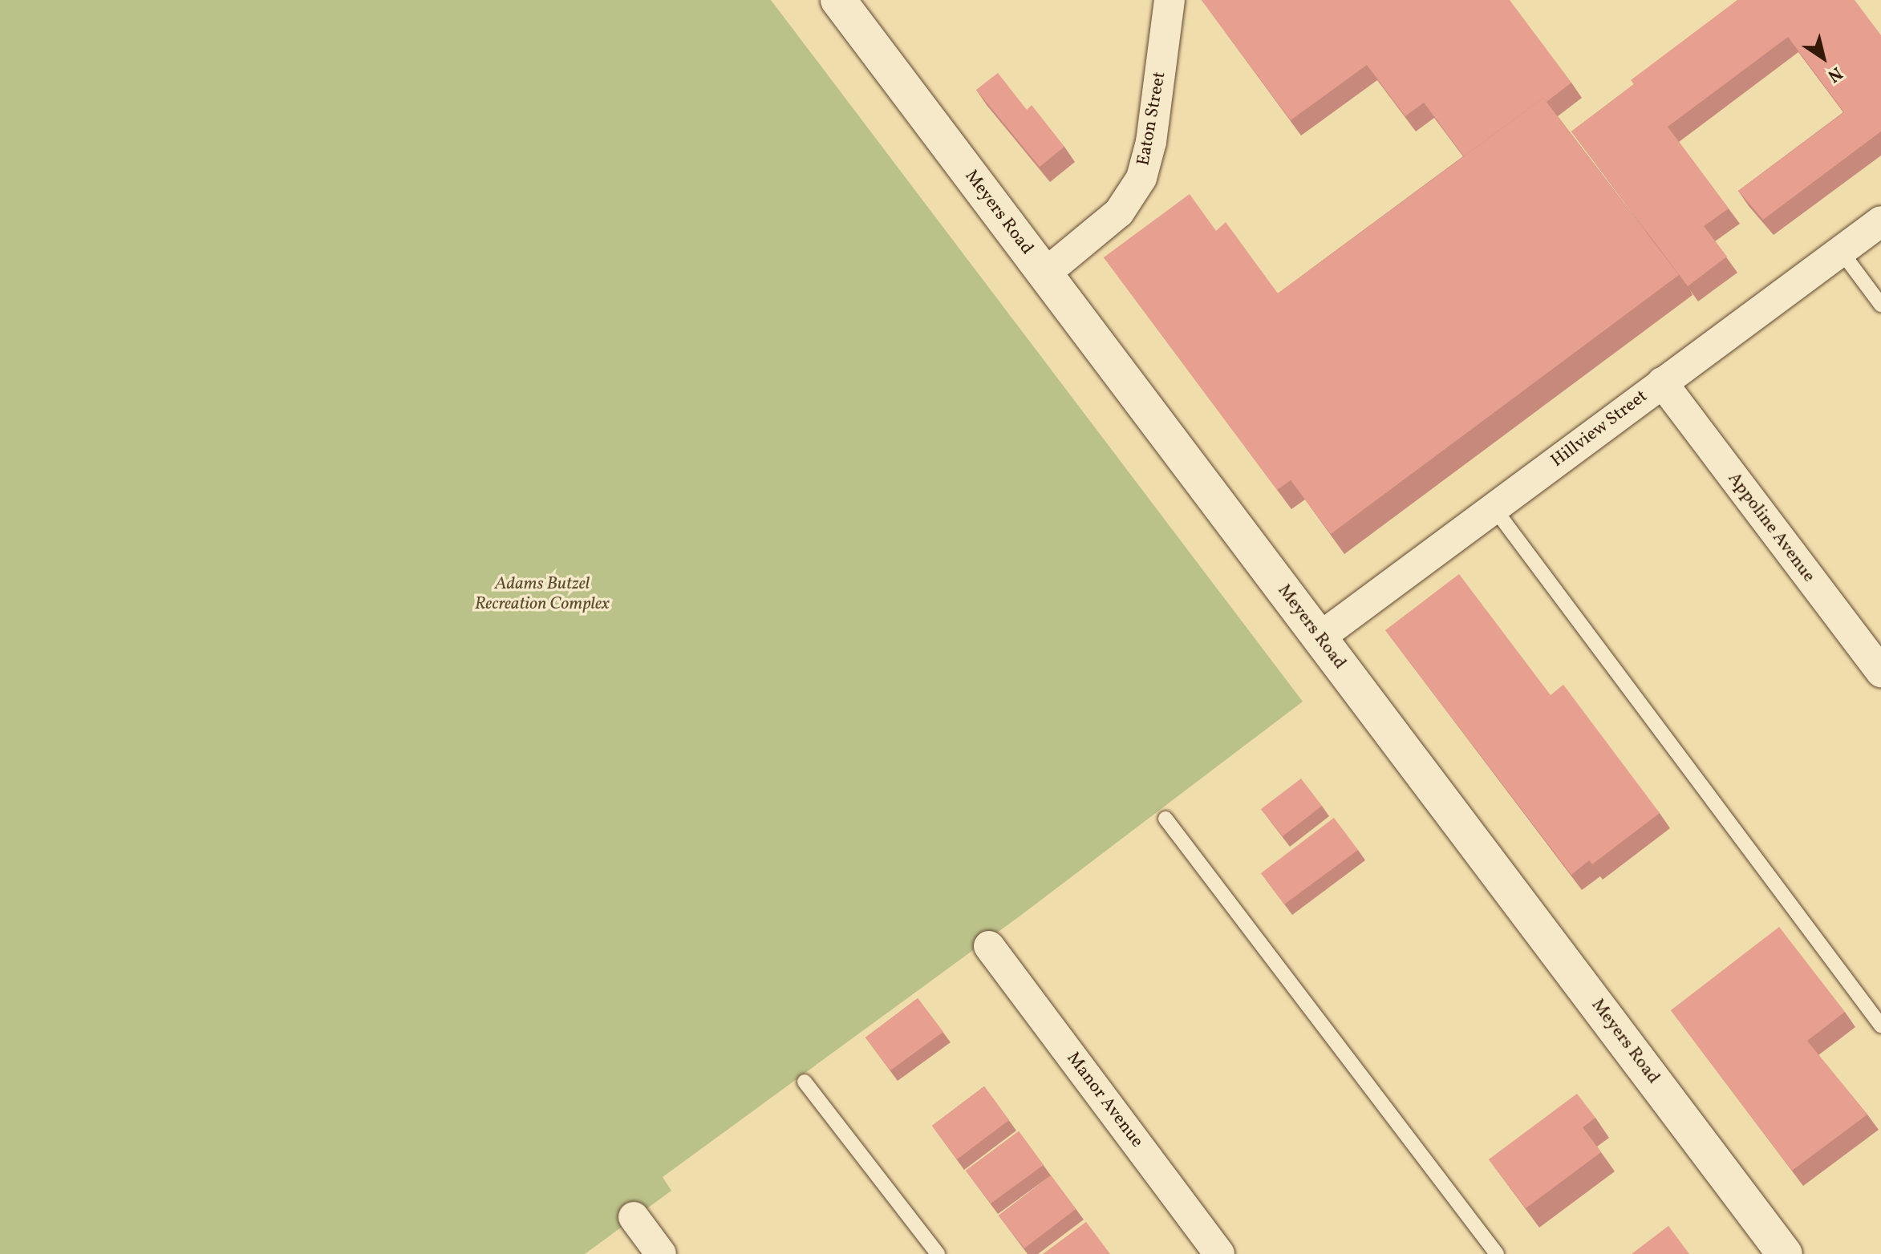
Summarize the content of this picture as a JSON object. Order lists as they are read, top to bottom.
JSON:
{
  "streets": {
    "street": [
      "Eaton Street",
      "Meyers Road",
      "Hillview Street",
      "Appoline Avenue",
      "Manor Avenue"
    ]
  },
  "crossings": [
    ["Eaton Street", "Meyers Road"],
    ["Meyers Road", "Hillview Street"],
    ["Hillview Street", "Appoline Avenue"]
  ],
  "parks": ["Adams Butzel Recreation Complex"],
  "north": "bottom right"
}
